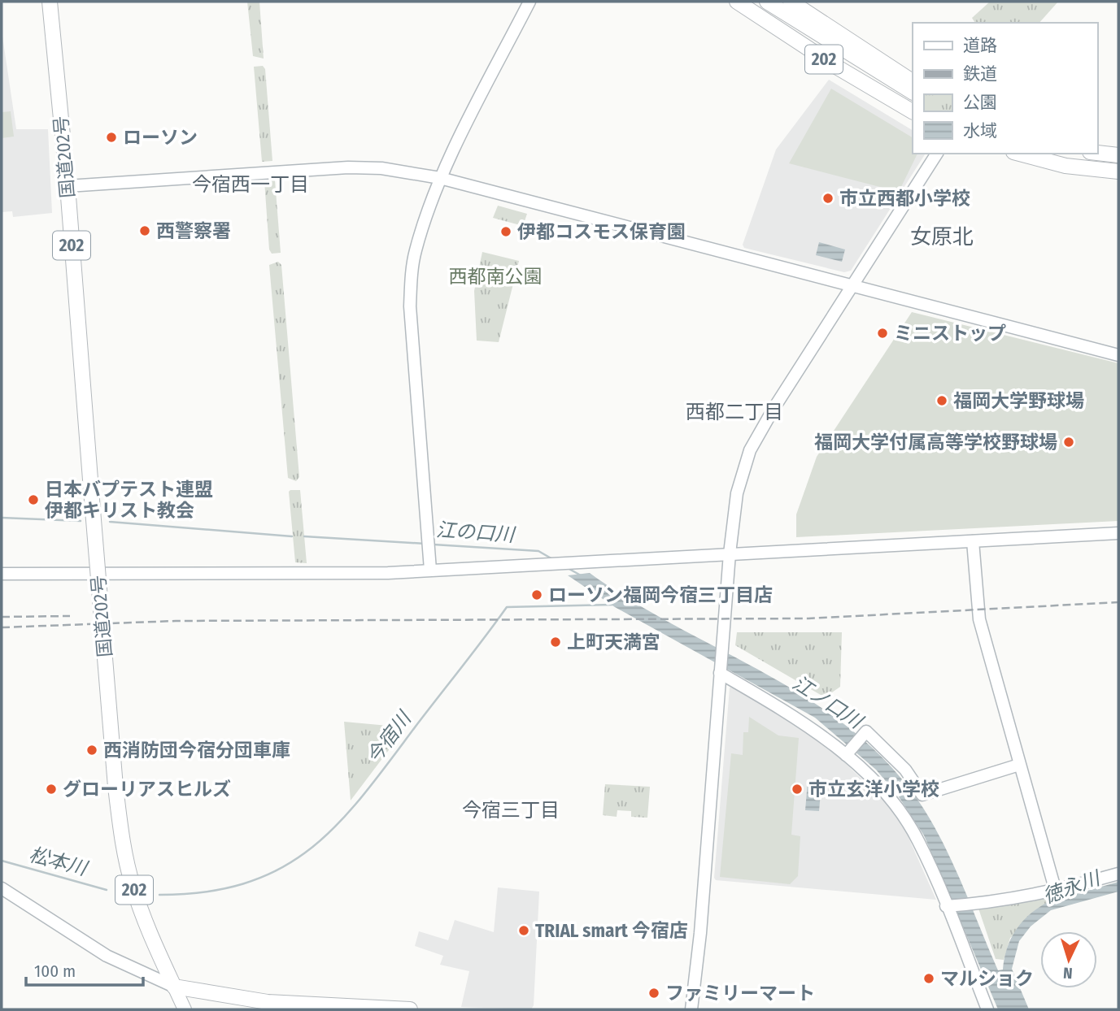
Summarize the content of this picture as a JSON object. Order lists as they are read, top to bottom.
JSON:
{
  "streets": {
    "highway": ["202", "国道202号"]
  },
  "districts": [
    "今宿西一丁目",
    "女原北",
    "西都二丁目",
    "今宿三丁目"
  ],
  "water": [
    "江の口川",
    "江ノ口川",
    "今宿川",
    "松本川",
    "徳永川"
  ],
  "parks": ["西都南公園"],
  "places": [
    "ローソン",
    "市立西都小学校",
    "西警察署",
    "伊都コスモス保育園",
    "ミニストップ",
    "福岡大学野球場",
    "福岡大学付属高等学校野球場",
    "日本バプテスト連盟 伊都キリスト教会",
    "ローソン福岡今宿三丁目店",
    "上町天満宮",
    "西消防団今宿分団車庫",
    "グローリアスヒルズ",
    "市立玄洋小学校",
    "TRIAL smart 今宿店",
    "マルショク",
    "ファミリーマート"
  ],
  "legend": [
    "道路",
    "鉄道",
    "公園",
    "水域"
  ],
  "scale_bar": "100 m",
  "north": "bottom"
}
